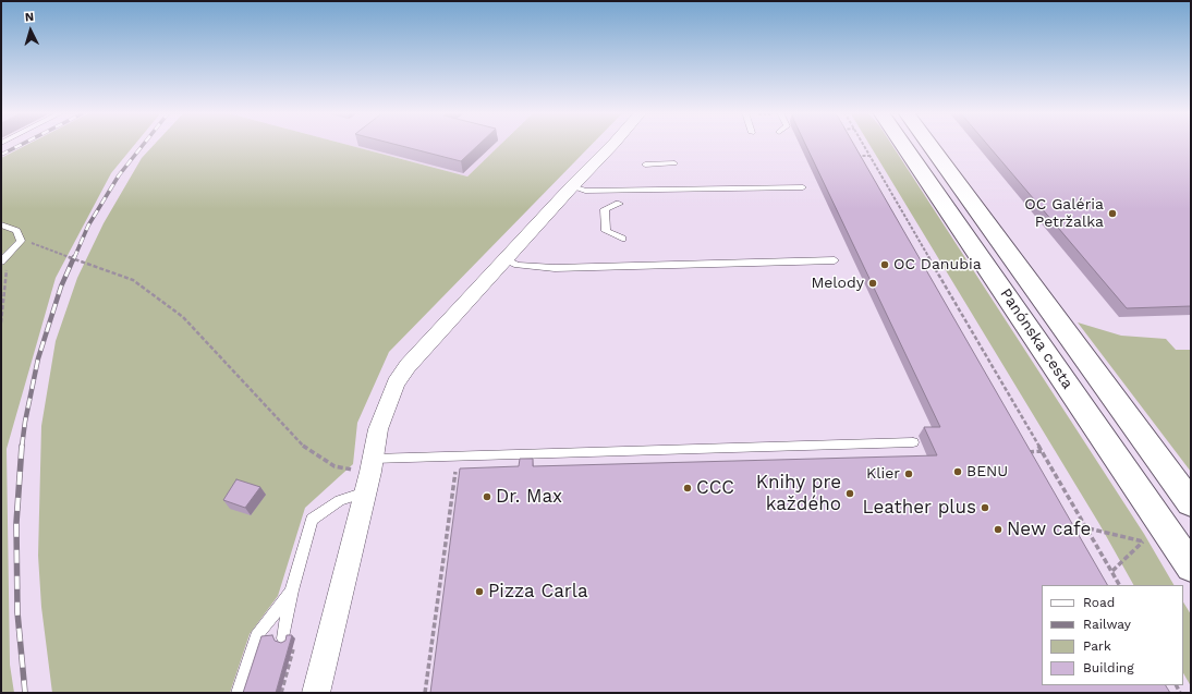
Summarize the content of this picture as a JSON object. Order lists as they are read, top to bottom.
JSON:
{
  "streets": {
    "main road": ["Panónska cesta"]
  },
  "places": [
    "OC Galéria Petržalka",
    "OC Danubia",
    "Melody",
    "BENU",
    "Klier",
    "CCC",
    "Knihy pre každého",
    "Dr. Max",
    "Leather plus",
    "New cafe",
    "Pizza Carla"
  ],
  "legend": [
    "Road",
    "Railway",
    "Park",
    "Building"
  ],
  "north": "top"
}
